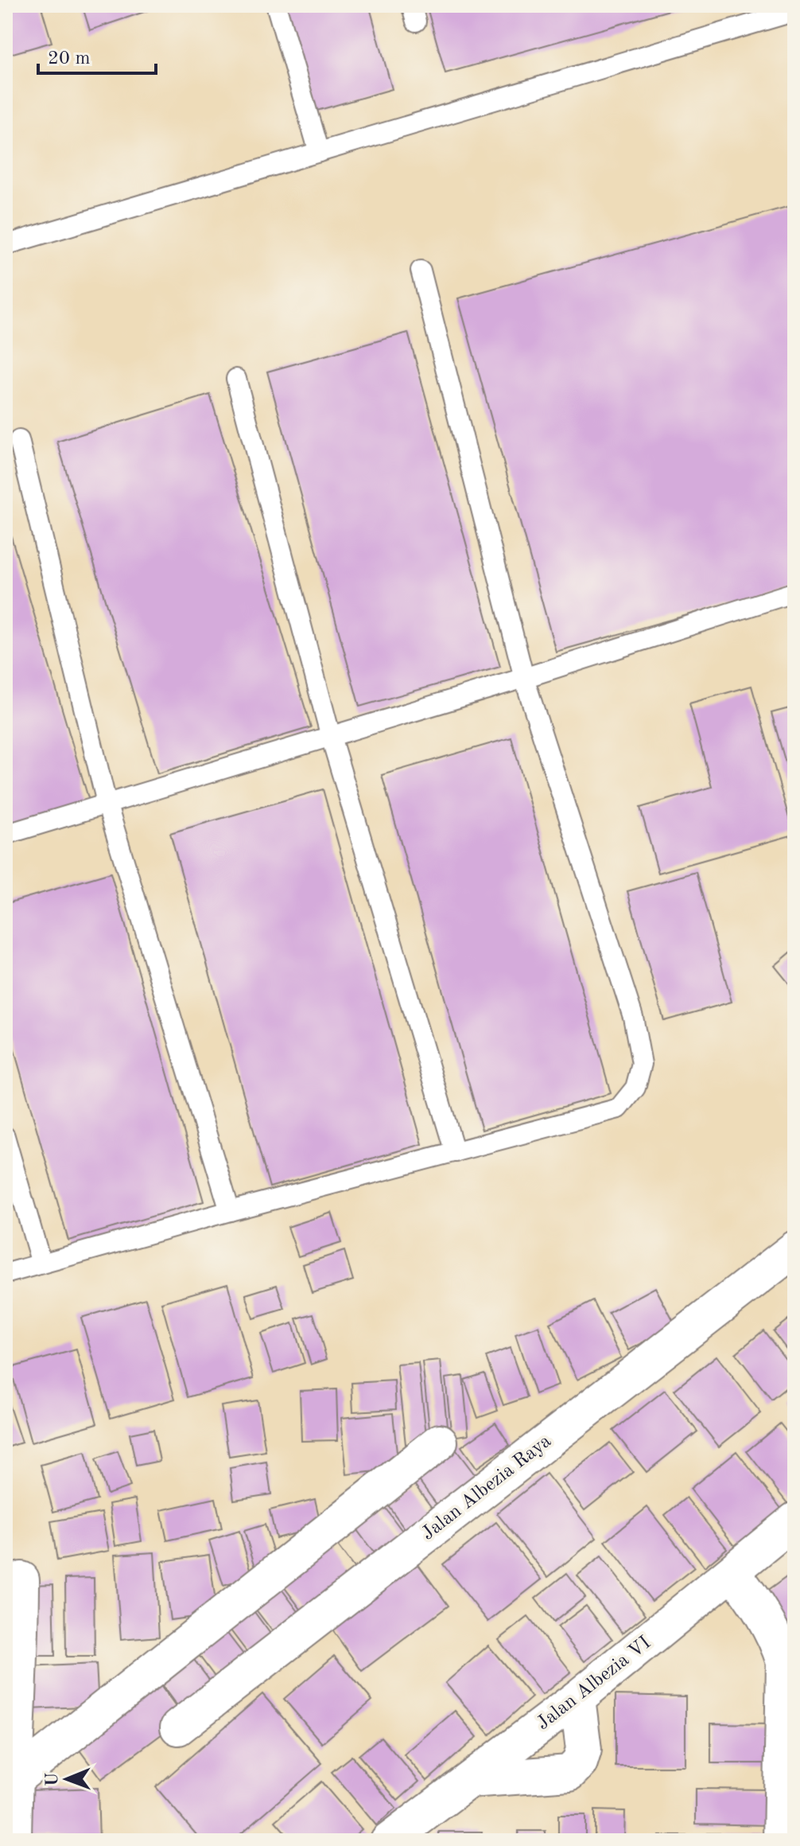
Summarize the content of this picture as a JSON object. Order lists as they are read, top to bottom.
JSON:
{
  "streets": {
    "street": ["Jalan Albezia Raya", "Jalan Albezia VI"]
  },
  "scale_bar": "20 m",
  "north": "left"
}
